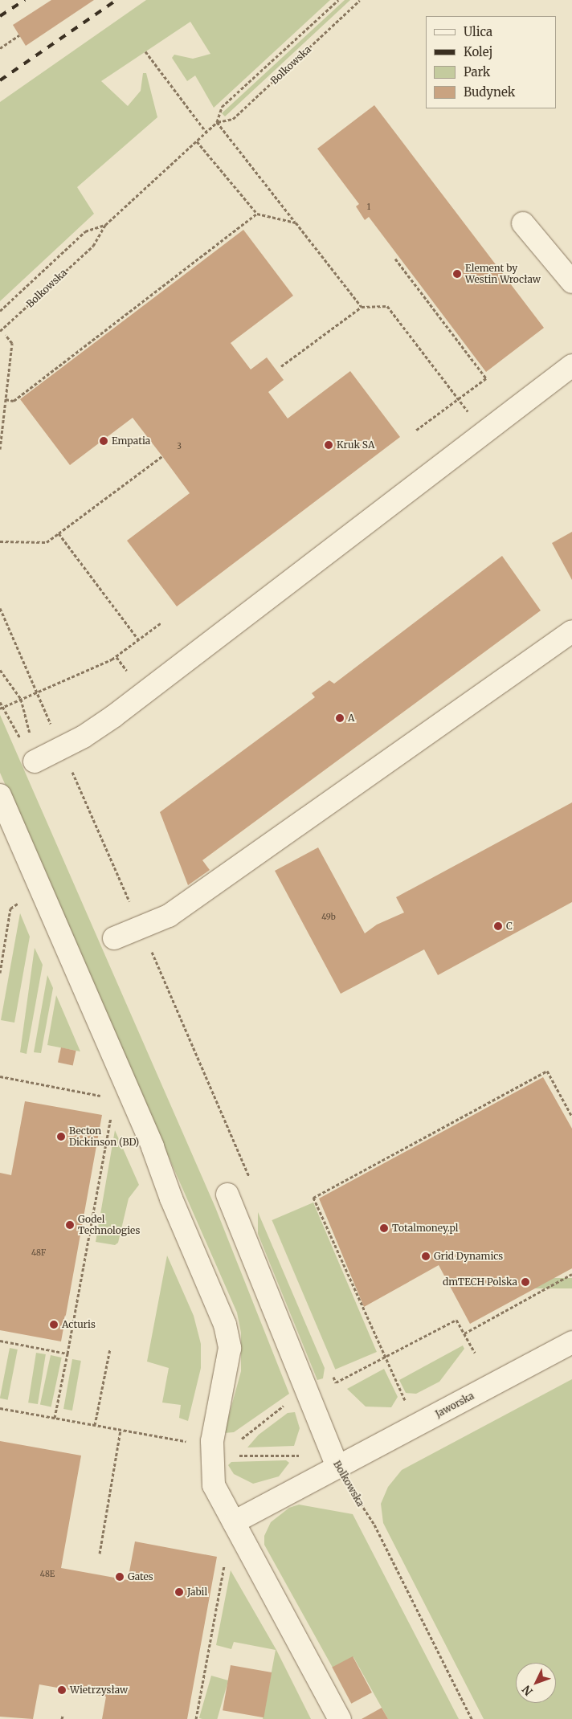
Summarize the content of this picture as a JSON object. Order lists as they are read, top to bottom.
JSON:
{
  "streets": {
    "street": ["Bolkowska", "Jaworska"]
  },
  "crossings": [
    ["Bolkowska", "Jaworska"]
  ],
  "places": [
    "Element by Westin Wrocław",
    "Empatia",
    "Kruk SA",
    "A",
    "C",
    "Becton Dickinson (BD)",
    "Godel Technologies",
    "Totalmoney.pl",
    "Grid Dynamics",
    "dmTECH Polska",
    "Acturis",
    "Gates",
    "Jabil",
    "Wietrzysław"
  ],
  "house_numbers": [
    "1",
    "3",
    "49b",
    "48F",
    "48E"
  ],
  "legend": [
    "Ulica",
    "Kolej",
    "Park",
    "Budynek"
  ],
  "north": "bottom left"
}
